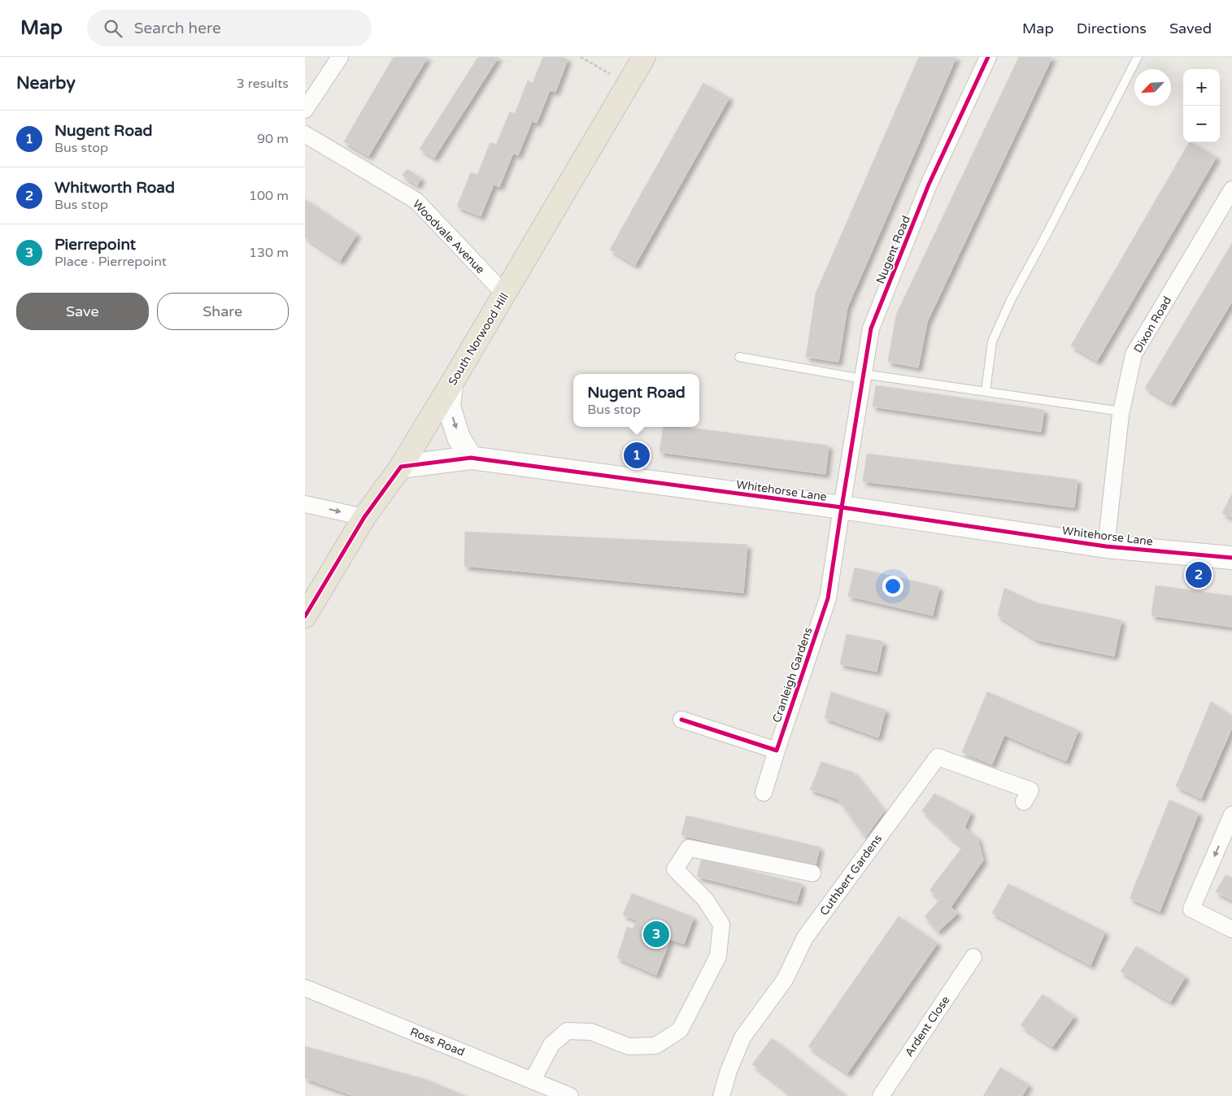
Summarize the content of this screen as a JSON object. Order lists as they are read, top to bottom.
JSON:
{
  "streets": {
    "main road": ["South Norwood Hill", "Whitehorse Lane"],
    "street": [
      "Woodvale Avenue",
      "Nugent Road",
      "Dixon Road",
      "Cranleigh Gardens",
      "Cuthbert Gardens",
      "Ardent Close",
      "Ross Road"
    ]
  },
  "crossings": [
    ["Woodvale Avenue", "South Norwood Hill"],
    ["Nugent Road", "Whitehorse Lane"],
    ["Nugent Road", "Cranleigh Gardens"],
    ["Dixon Road", "Whitehorse Lane"],
    ["South Norwood Hill", "Whitehorse Lane"],
    ["Whitehorse Lane", "Cranleigh Gardens"]
  ],
  "north": "bottom left",
  "page": {
    "header": "Map",
    "search": "Search here",
    "nav": ["Map", "Directions", "Saved"],
    "heading": ["Nearby", "3 results"],
    "map_buttons": ["+", "−"],
    "list": [
      {
        "mark": "1",
        "name": "Nugent Road",
        "note": "Bus stop",
        "value": "90 m"
      },
      {
        "mark": "2",
        "name": "Whitworth Road",
        "note": "Bus stop",
        "value": "100 m"
      },
      {
        "mark": "3",
        "name": "Pierrepoint",
        "note": "Place · Pierrepoint",
        "value": "130 m"
      }
    ],
    "buttons": ["Save", "Share"],
    "popup": ["Nugent Road", "Bus stop"],
    "pins": ["1", "2", "3"]
  }
}
